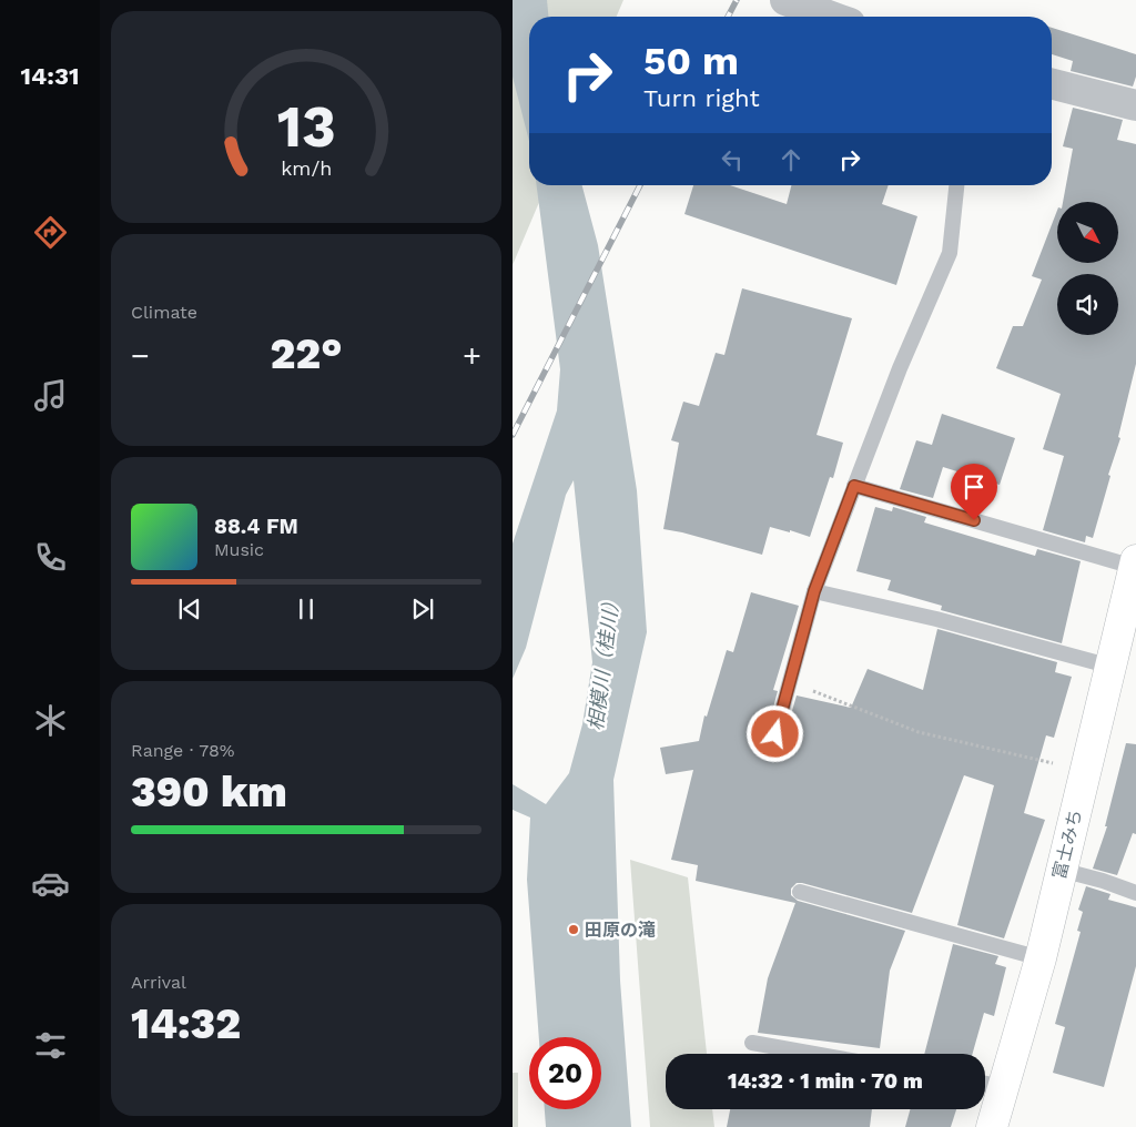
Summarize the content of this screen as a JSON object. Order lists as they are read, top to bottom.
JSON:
{
  "streets": {
    "highway": ["富士みち"]
  },
  "water": ["相模川（桂川）"],
  "places": ["田原の滝"],
  "north": "bottom right",
  "page": {
    "tabs": "14:31",
    "turn": ["50 m", "Turn right"],
    "tile": [
      "Climate",
      ["Range · 78%", "390 km"],
      ["Arrival", "14:32"]
    ],
    "heat": ["−", "22°", "+"],
    "song": ["88.4 FM", "Music"],
    "limit": "20",
    "trip": "14:32 · 1 min · 70 m",
    "gauge": ["13", "km/h"]
  }
}
